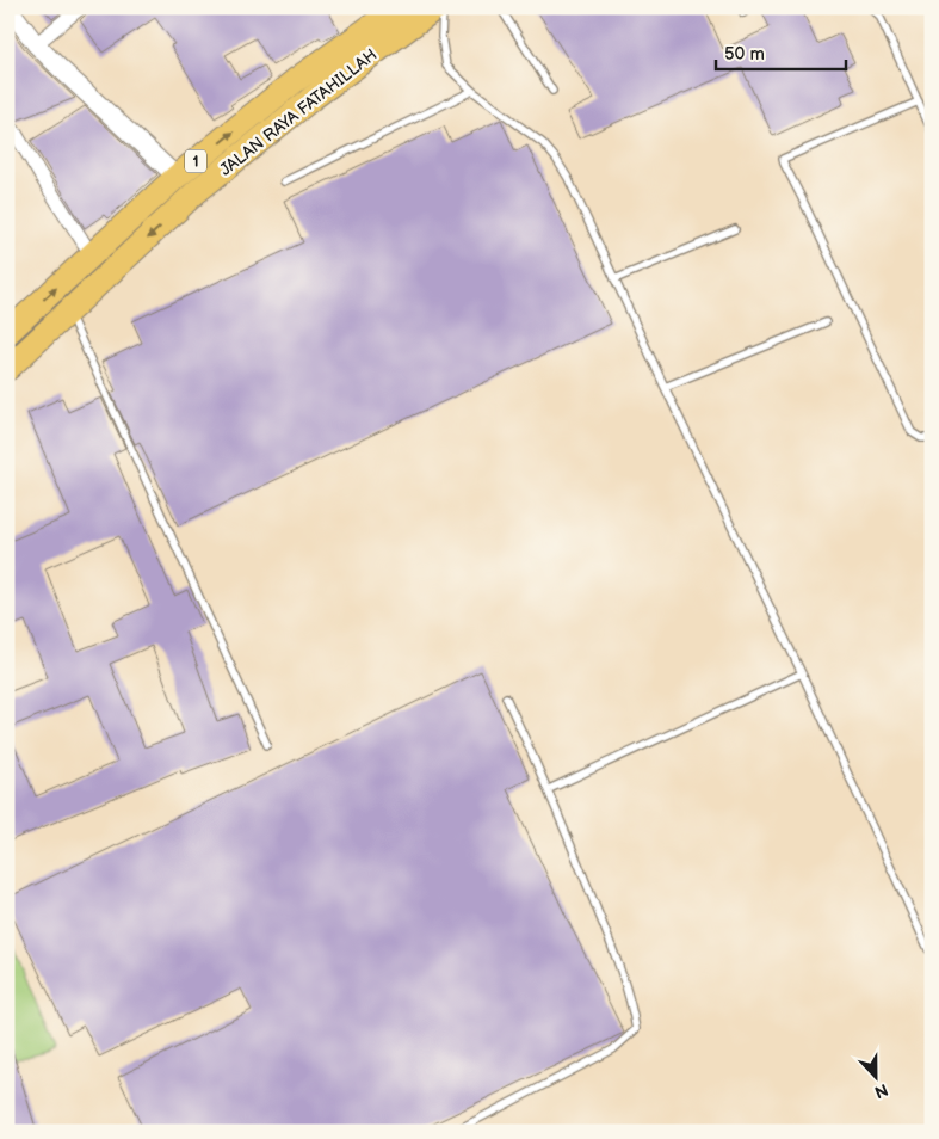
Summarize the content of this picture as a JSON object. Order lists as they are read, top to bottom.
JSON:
{
  "streets": {
    "highway": ["JALAN RAYA FATAHILLAH", "1"]
  },
  "scale_bar": "50 m",
  "north": "bottom"
}
